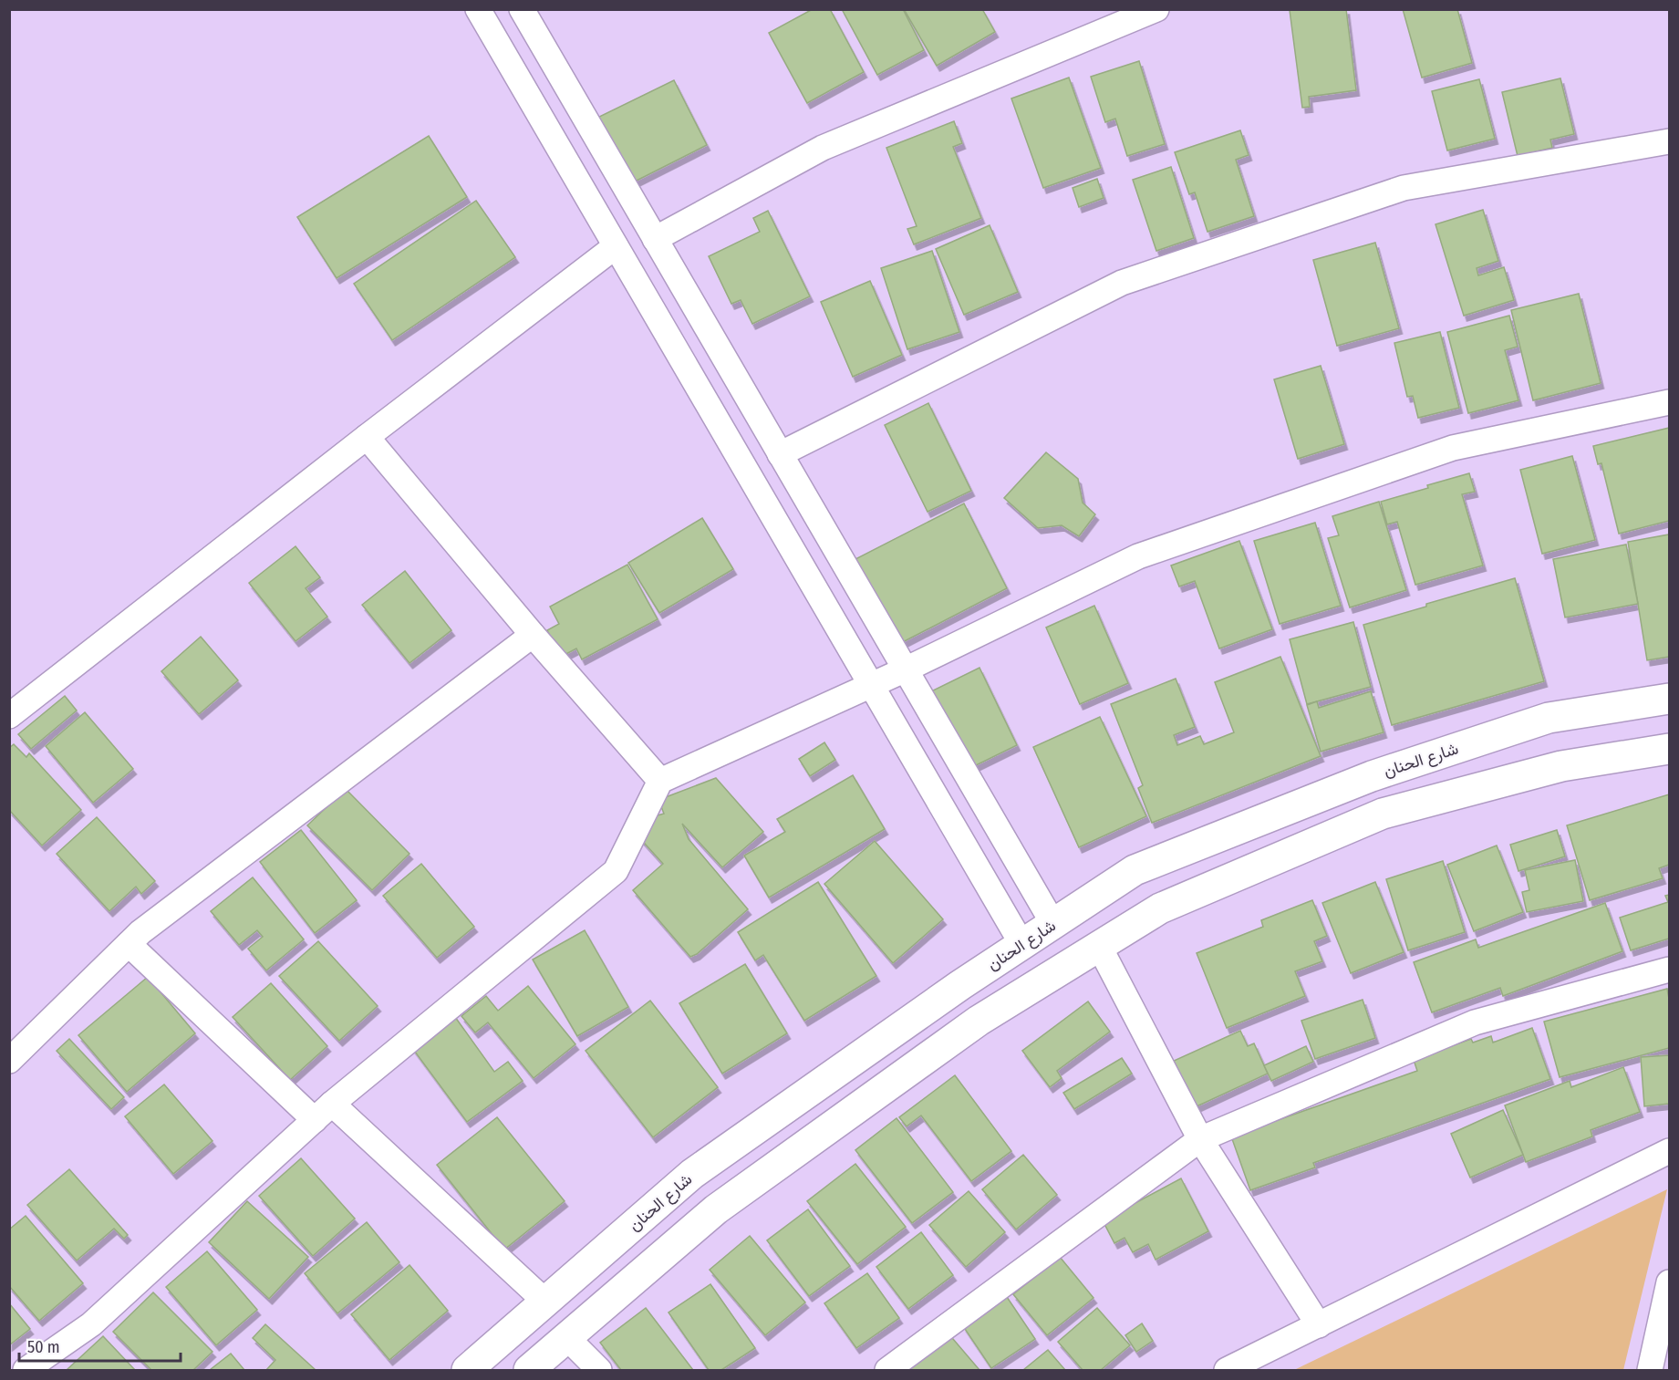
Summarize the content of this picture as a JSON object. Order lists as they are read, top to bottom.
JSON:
{
  "streets": {
    "main road": ["شارع الحنان"]
  },
  "scale_bar": "50 m"
}
